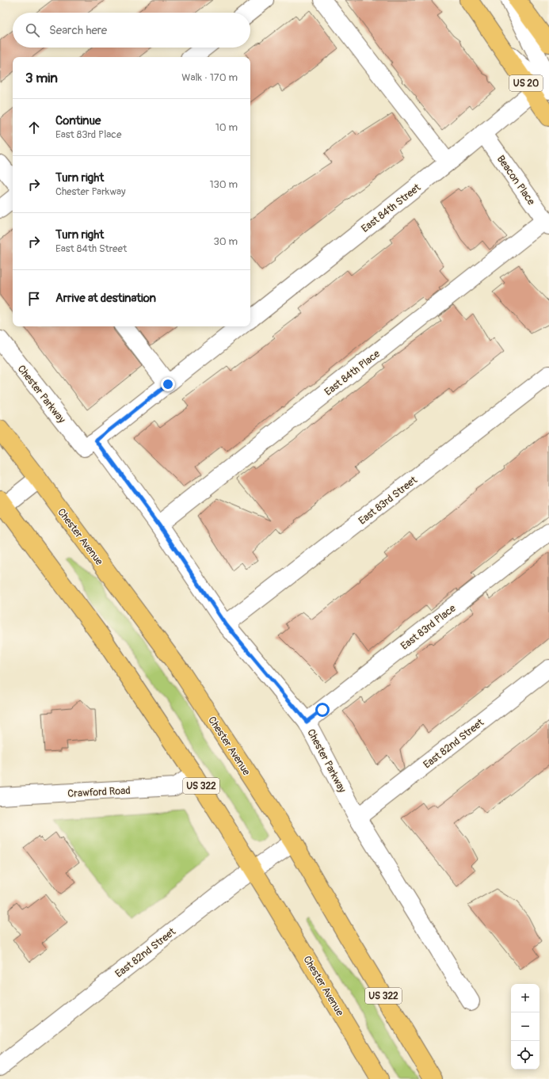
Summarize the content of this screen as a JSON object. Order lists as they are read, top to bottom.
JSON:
{
  "streets": {
    "main road": ["US 20", "Chester Avenue", "US 322"],
    "street": [
      "Beacon Place",
      "East 84th Street",
      "East 84th Place",
      "Chester Parkway",
      "East 83rd Street",
      "East 83rd Place",
      "East 82nd Street",
      "Crawford Road"
    ]
  },
  "crossings": [
    ["US 20", "East 84th Street"],
    ["Beacon Place", "East 84th Street"],
    ["Beacon Place", "East 84th Place"],
    ["East 84th Place", "Chester Parkway"],
    ["Chester Parkway", "East 83rd Street"],
    ["Chester Parkway", "East 83rd Place"],
    ["Chester Parkway", "East 82nd Street"],
    ["Chester Avenue", "East 82nd Street"],
    ["Chester Avenue", "Crawford Road"]
  ],
  "page": {
    "search": "Search here",
    "heading": ["3 min", "Walk · 170 m"],
    "list": [
      ["Continue", "East 83rd Place", "10 m"],
      ["Turn right", "Chester Parkway", "130 m"],
      ["Turn right", "East 84th Street", "30 m"],
      "Arrive at destination"
    ],
    "map_buttons": ["+", "−"]
  }
}
